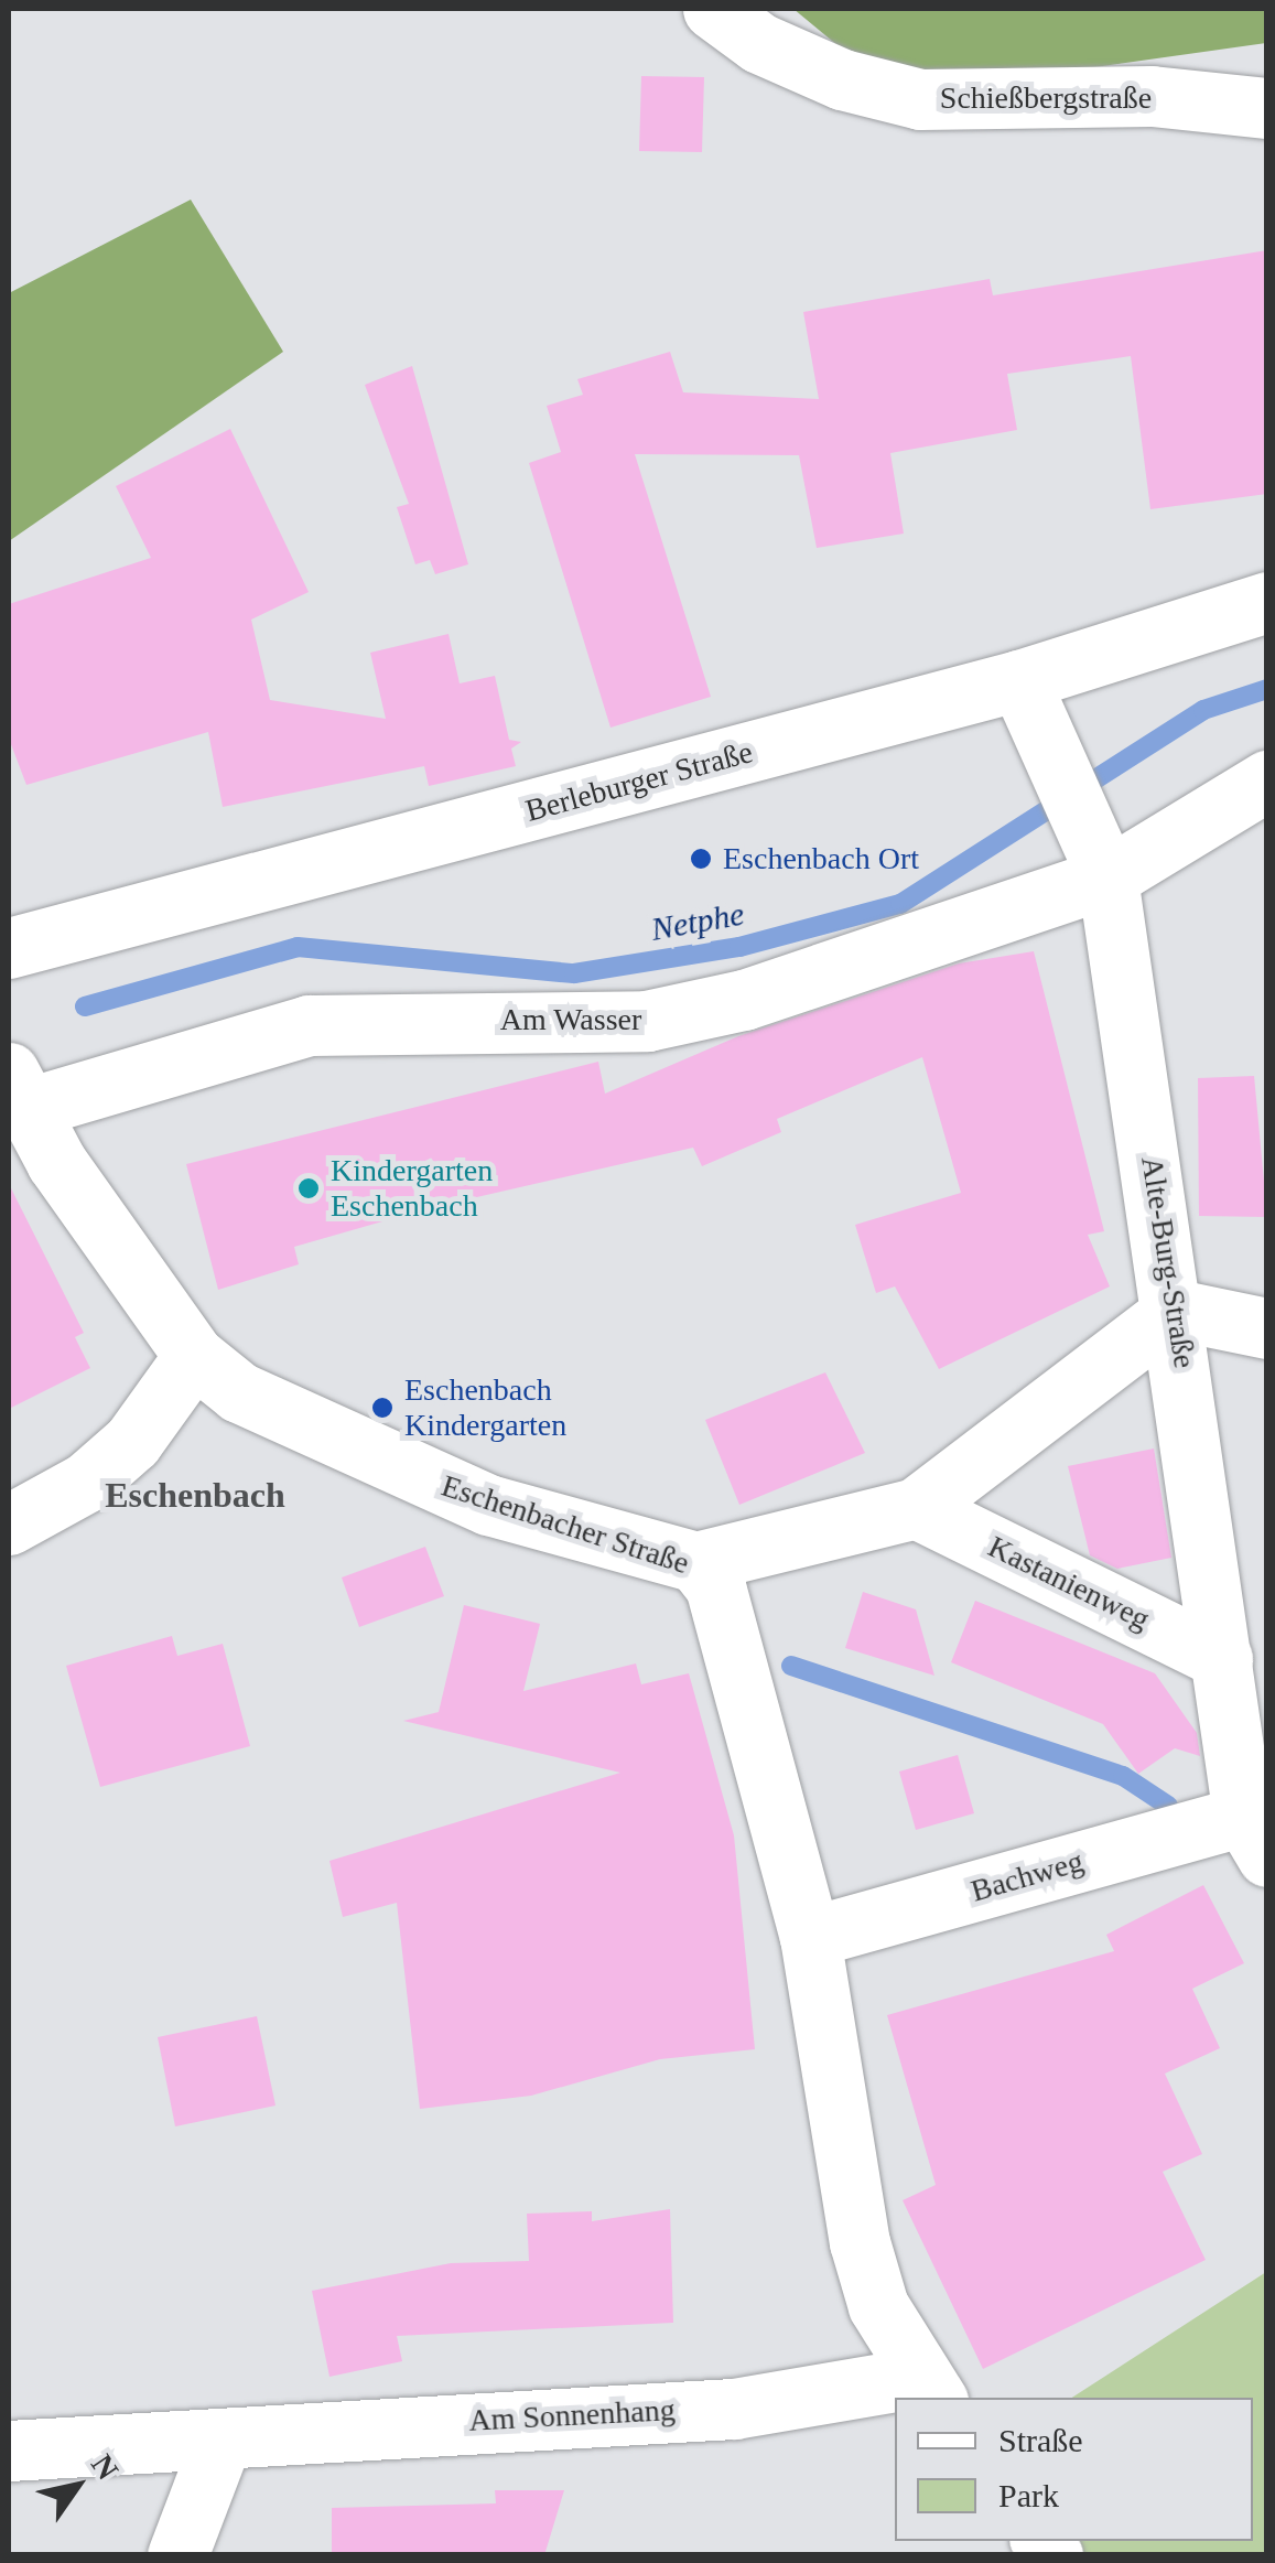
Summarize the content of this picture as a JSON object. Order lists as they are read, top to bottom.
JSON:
{
  "streets": {
    "street": [
      "Schießbergstraße",
      "Berleburger Straße",
      "Am Wasser",
      "Alte-Burg-Straße",
      "Eschenbacher Straße",
      "Kastanienweg",
      "Bachweg",
      "Am Sonnenhang"
    ]
  },
  "crossings": [
    ["Berleburger Straße", "Alte-Burg-Straße"],
    ["Am Wasser", "Alte-Burg-Straße"],
    ["Am Wasser", "Eschenbacher Straße"],
    ["Alte-Burg-Straße", "Kastanienweg"],
    ["Alte-Burg-Straße", "Bachweg"],
    ["Eschenbacher Straße", "Bachweg"],
    ["Eschenbacher Straße", "Am Sonnenhang"]
  ],
  "districts": ["Eschenbach"],
  "water": ["Netphe"],
  "places": ["Eschenbach Ort", "Kindergarten Eschenbach", "Eschenbach Kindergarten"],
  "legend": ["Straße", "Park"],
  "north": "top right"
}
